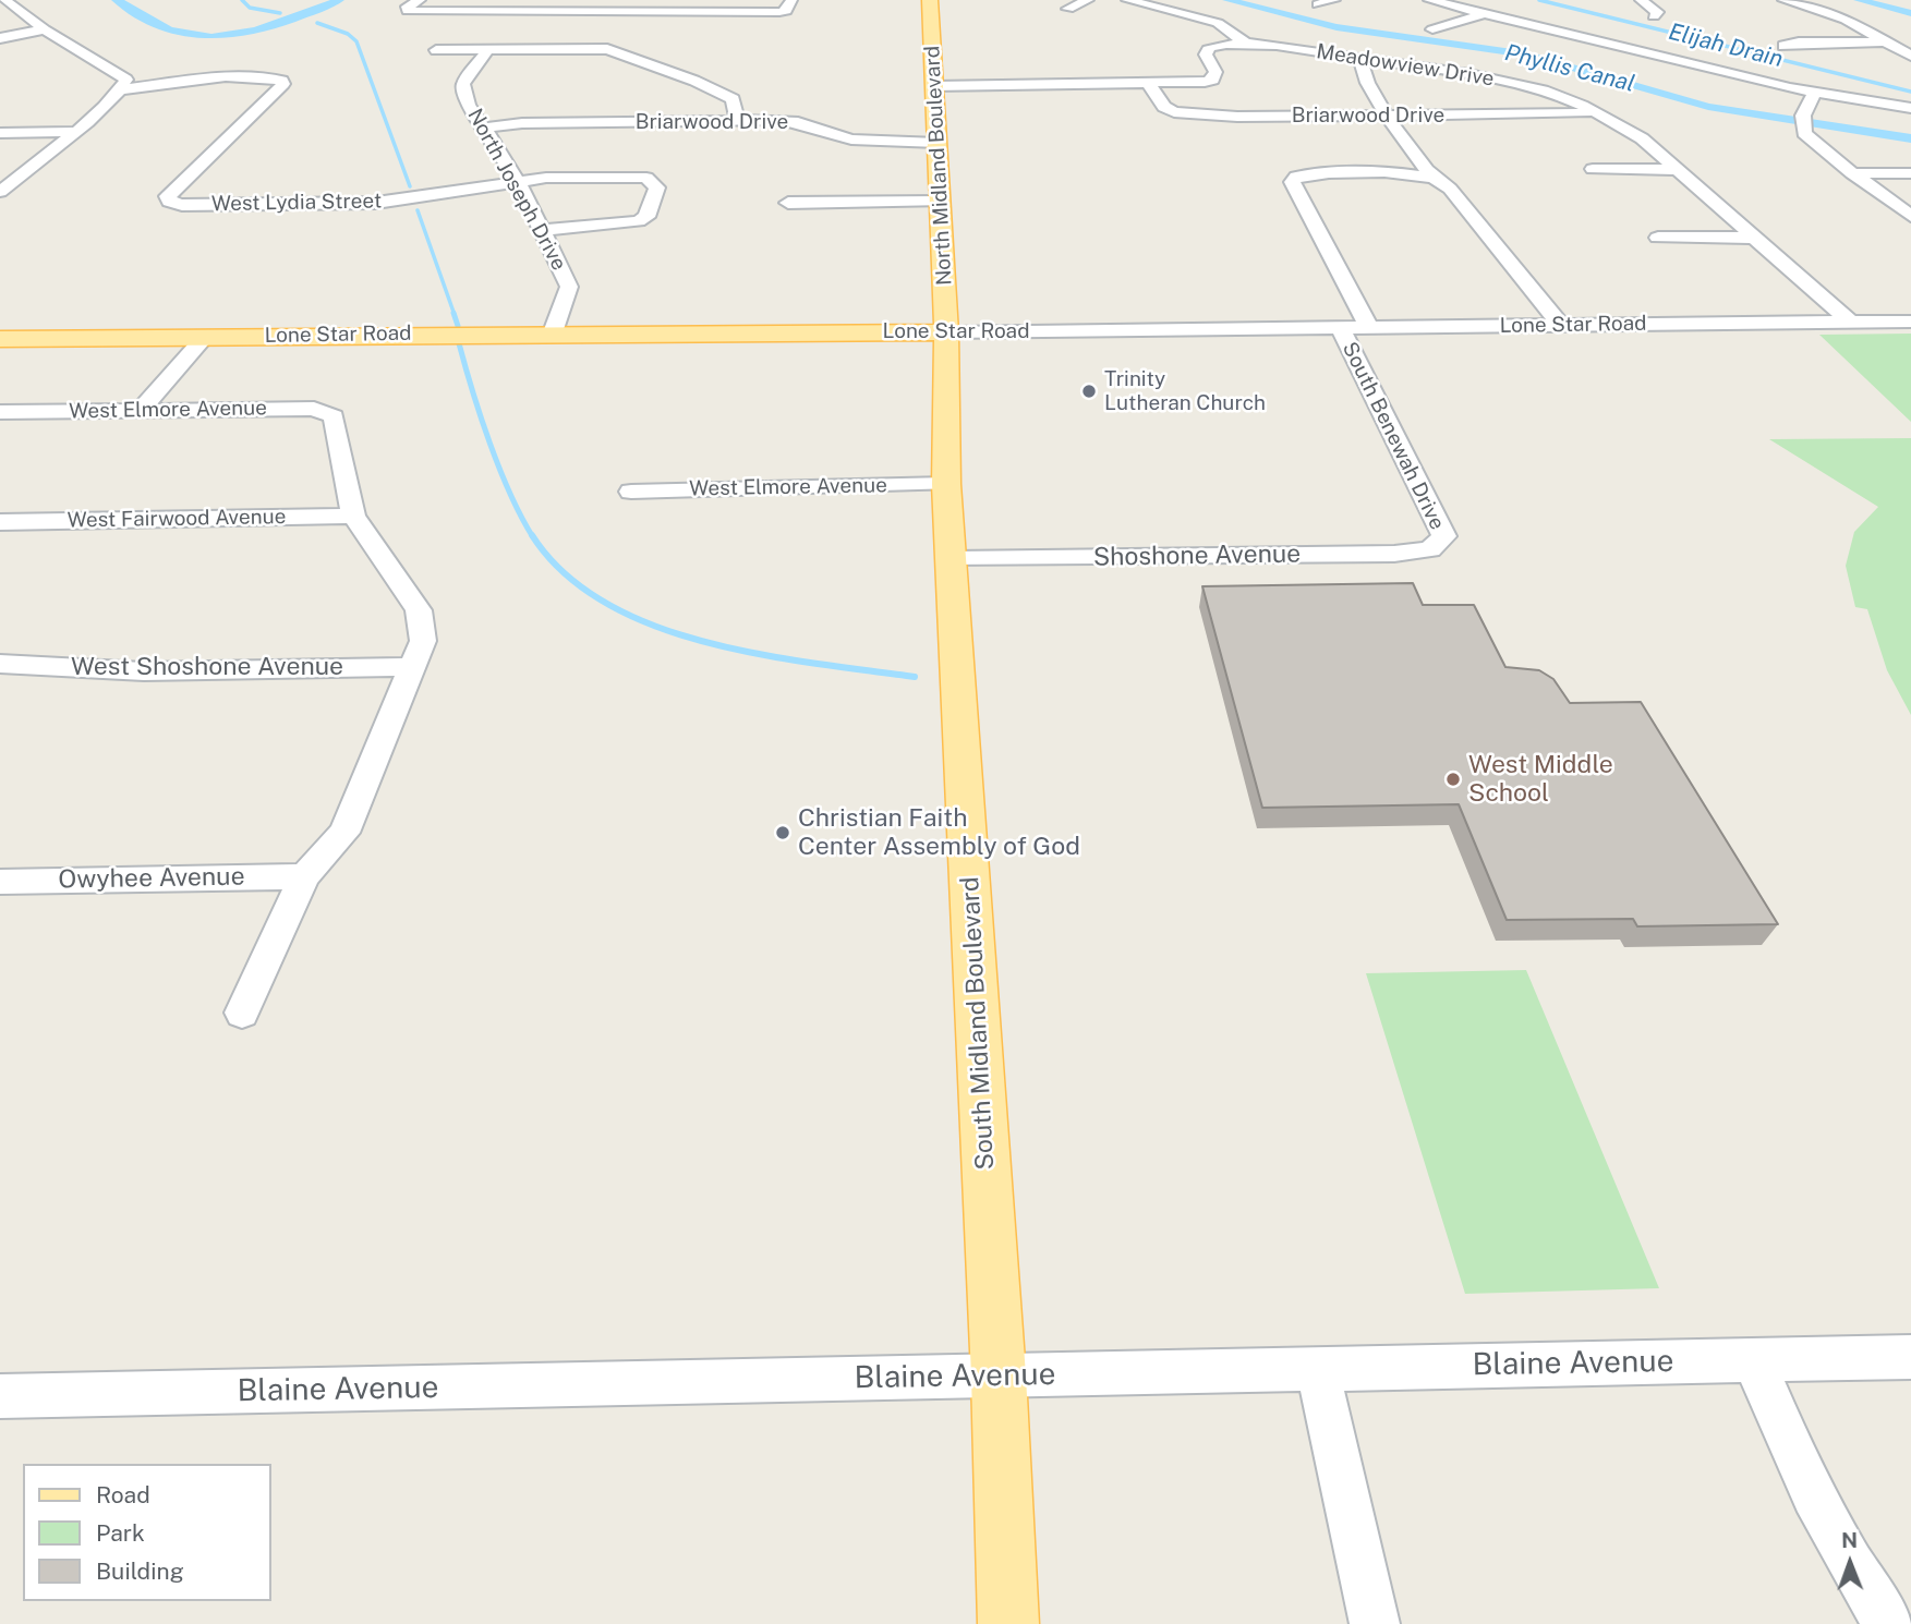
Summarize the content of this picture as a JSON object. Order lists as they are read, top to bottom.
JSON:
{
  "streets": {
    "main road": ["North Midland Boulevard", "Lone Star Road", "South Midland Boulevard"],
    "street": [
      "Meadowview Drive",
      "Briarwood Drive",
      "North Joseph Drive",
      "West Lydia Street",
      "West Elmore Avenue",
      "South Benewah Drive",
      "West Fairwood Avenue",
      "Shoshone Avenue",
      "West Shoshone Avenue",
      "Owyhee Avenue",
      "Blaine Avenue"
    ]
  },
  "crossings": [
    ["Meadowview Drive", "Briarwood Drive"],
    ["Meadowview Drive", "Lone Star Road"],
    ["Briarwood Drive", "North Midland Boulevard"],
    ["Briarwood Drive", "North Joseph Drive"],
    ["North Midland Boulevard", "Lone Star Road"],
    ["North Midland Boulevard", "South Midland Boulevard"],
    ["North Joseph Drive", "West Lydia Street"],
    ["North Joseph Drive", "Lone Star Road"],
    ["Lone Star Road", "South Benewah Drive"],
    ["Lone Star Road", "South Midland Boulevard"],
    ["West Elmore Avenue", "West Fairwood Avenue"],
    ["West Elmore Avenue", "South Midland Boulevard"],
    ["South Benewah Drive", "Shoshone Avenue"],
    ["Shoshone Avenue", "South Midland Boulevard"],
    ["South Midland Boulevard", "Blaine Avenue"]
  ],
  "water": ["Elijah Drain", "Phyllis Canal"],
  "places": ["Trinity Lutheran Church", "West Middle School", "Christian Faith Center Assembly of God"],
  "legend": ["Road", "Park", "Building"],
  "north": "top"
}
